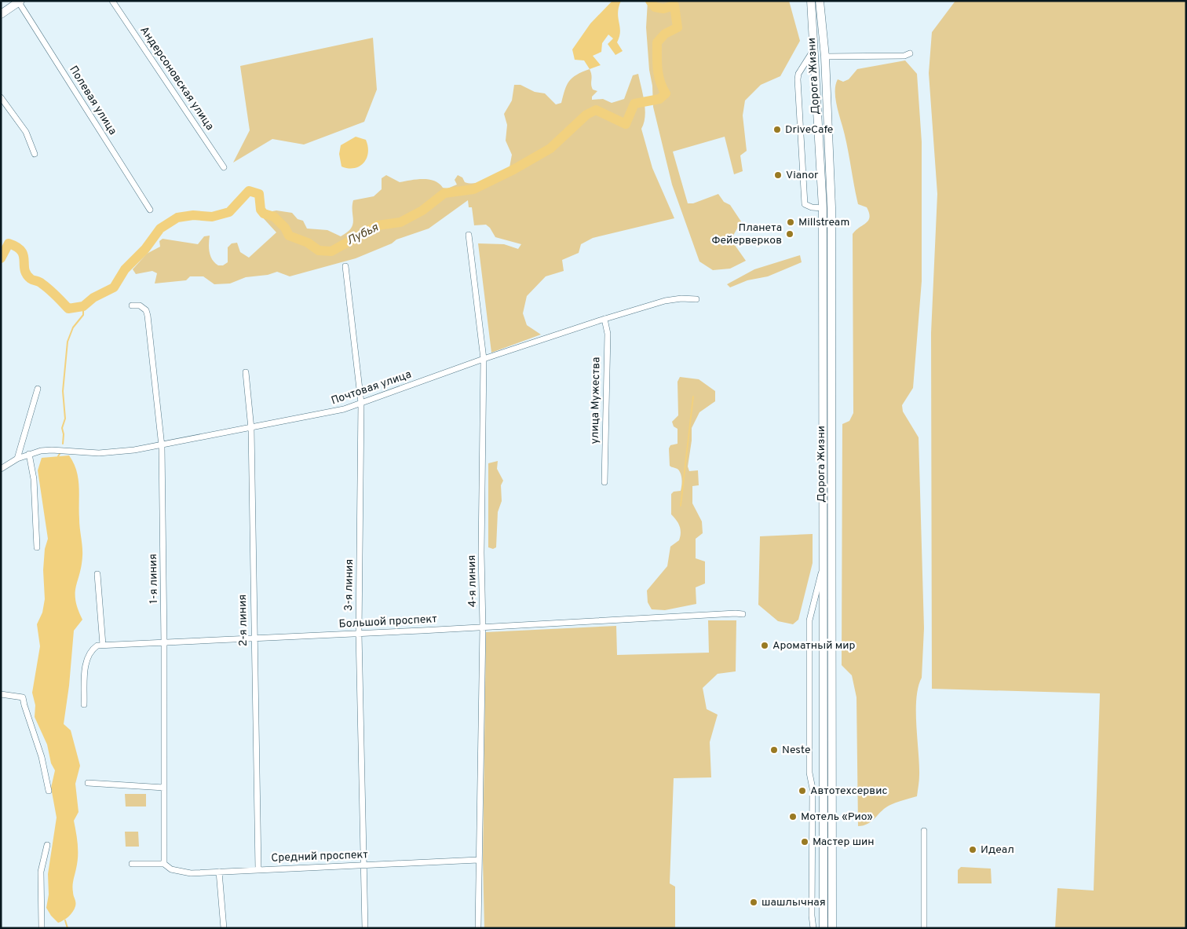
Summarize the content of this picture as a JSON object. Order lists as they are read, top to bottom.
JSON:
{
  "streets": {
    "main road": ["Дорога Жизни"],
    "street": [
      "Андерсоновская улица",
      "Полевая улица",
      "Почтовая улица",
      "улица Мужества",
      "1-я линия",
      "4-я линия",
      "3-я линия",
      "2-я линия",
      "Большой проспект",
      "Средний проспект"
    ]
  },
  "crossings": [
    ["Почтовая улица", "улица Мужества"],
    ["Почтовая улица", "1-я линия"],
    ["Почтовая улица", "4-я линия"],
    ["Почтовая улица", "3-я линия"],
    ["Почтовая улица", "2-я линия"],
    ["1-я линия", "Большой проспект"],
    ["1-я линия", "Средний проспект"],
    ["4-я линия", "Большой проспект"],
    ["4-я линия", "Средний проспект"],
    ["3-я линия", "Большой проспект"],
    ["3-я линия", "Средний проспект"],
    ["2-я линия", "Большой проспект"],
    ["2-я линия", "Средний проспект"]
  ],
  "water": ["Лубья"],
  "places": [
    "DriveCafe",
    "Vianor",
    "Millstream",
    "Планета Фейерверков",
    "Ароматный мир",
    "Neste",
    "Автотехсервис",
    "Мотель «Рио»",
    "Мастер шин",
    "Идеал",
    "шашлычная"
  ]
}
